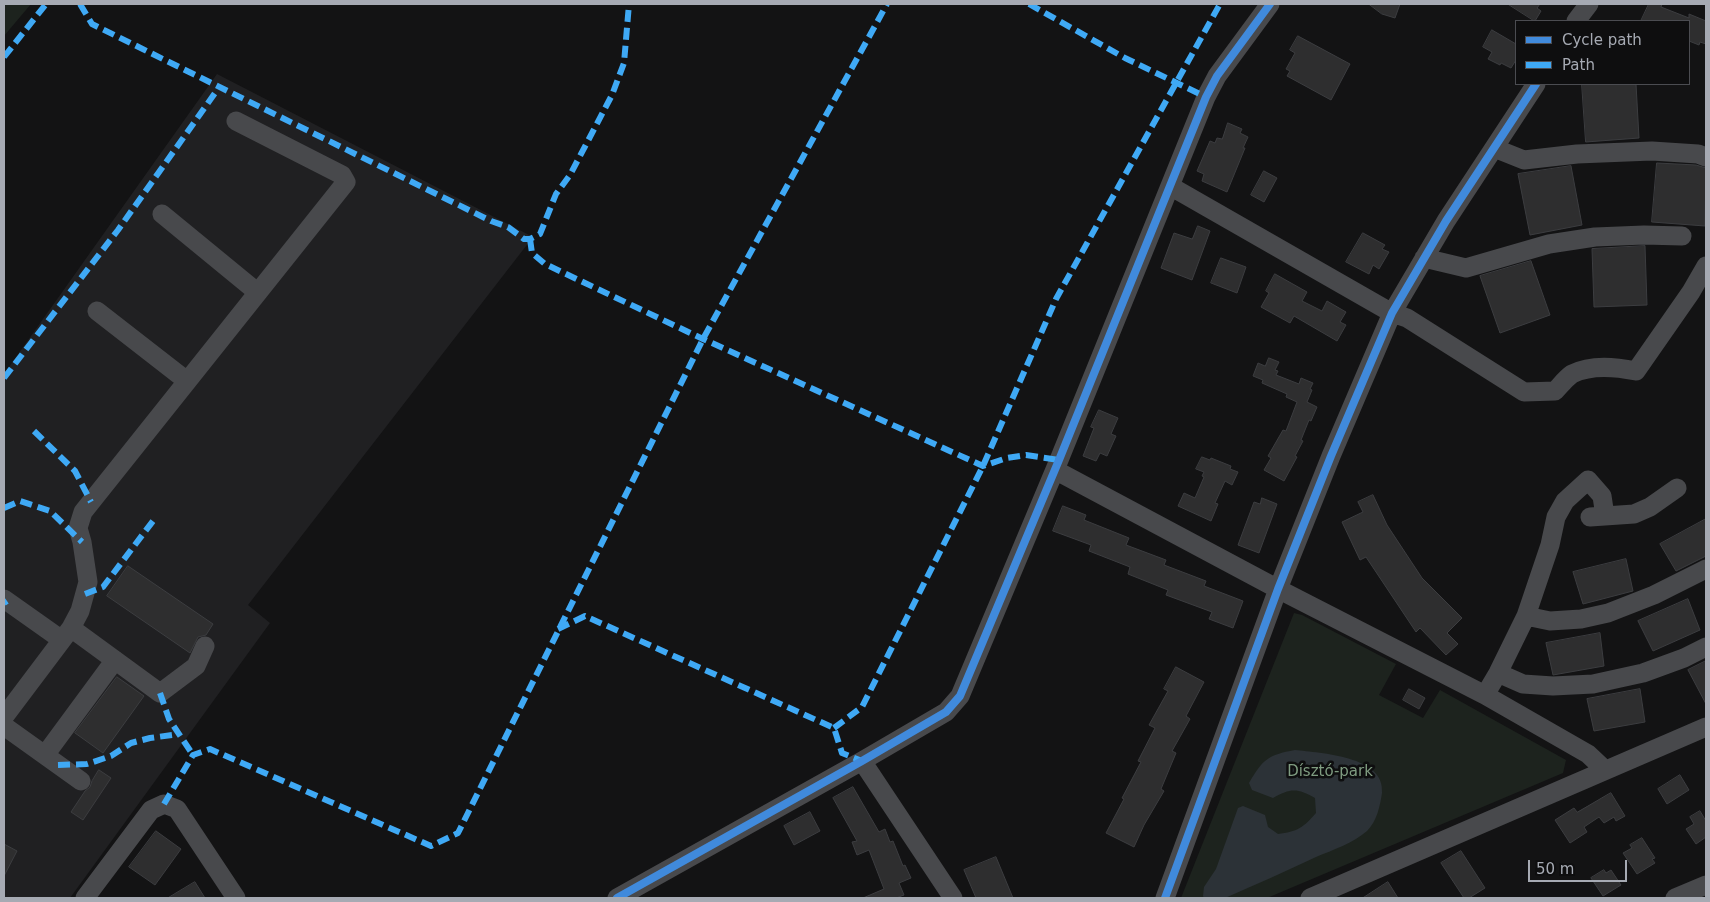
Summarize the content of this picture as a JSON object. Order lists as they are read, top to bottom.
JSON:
{
  "parks": ["Dísztó-park"],
  "legend": ["Cycle path", "Path"],
  "scale_bar": "50 m"
}
